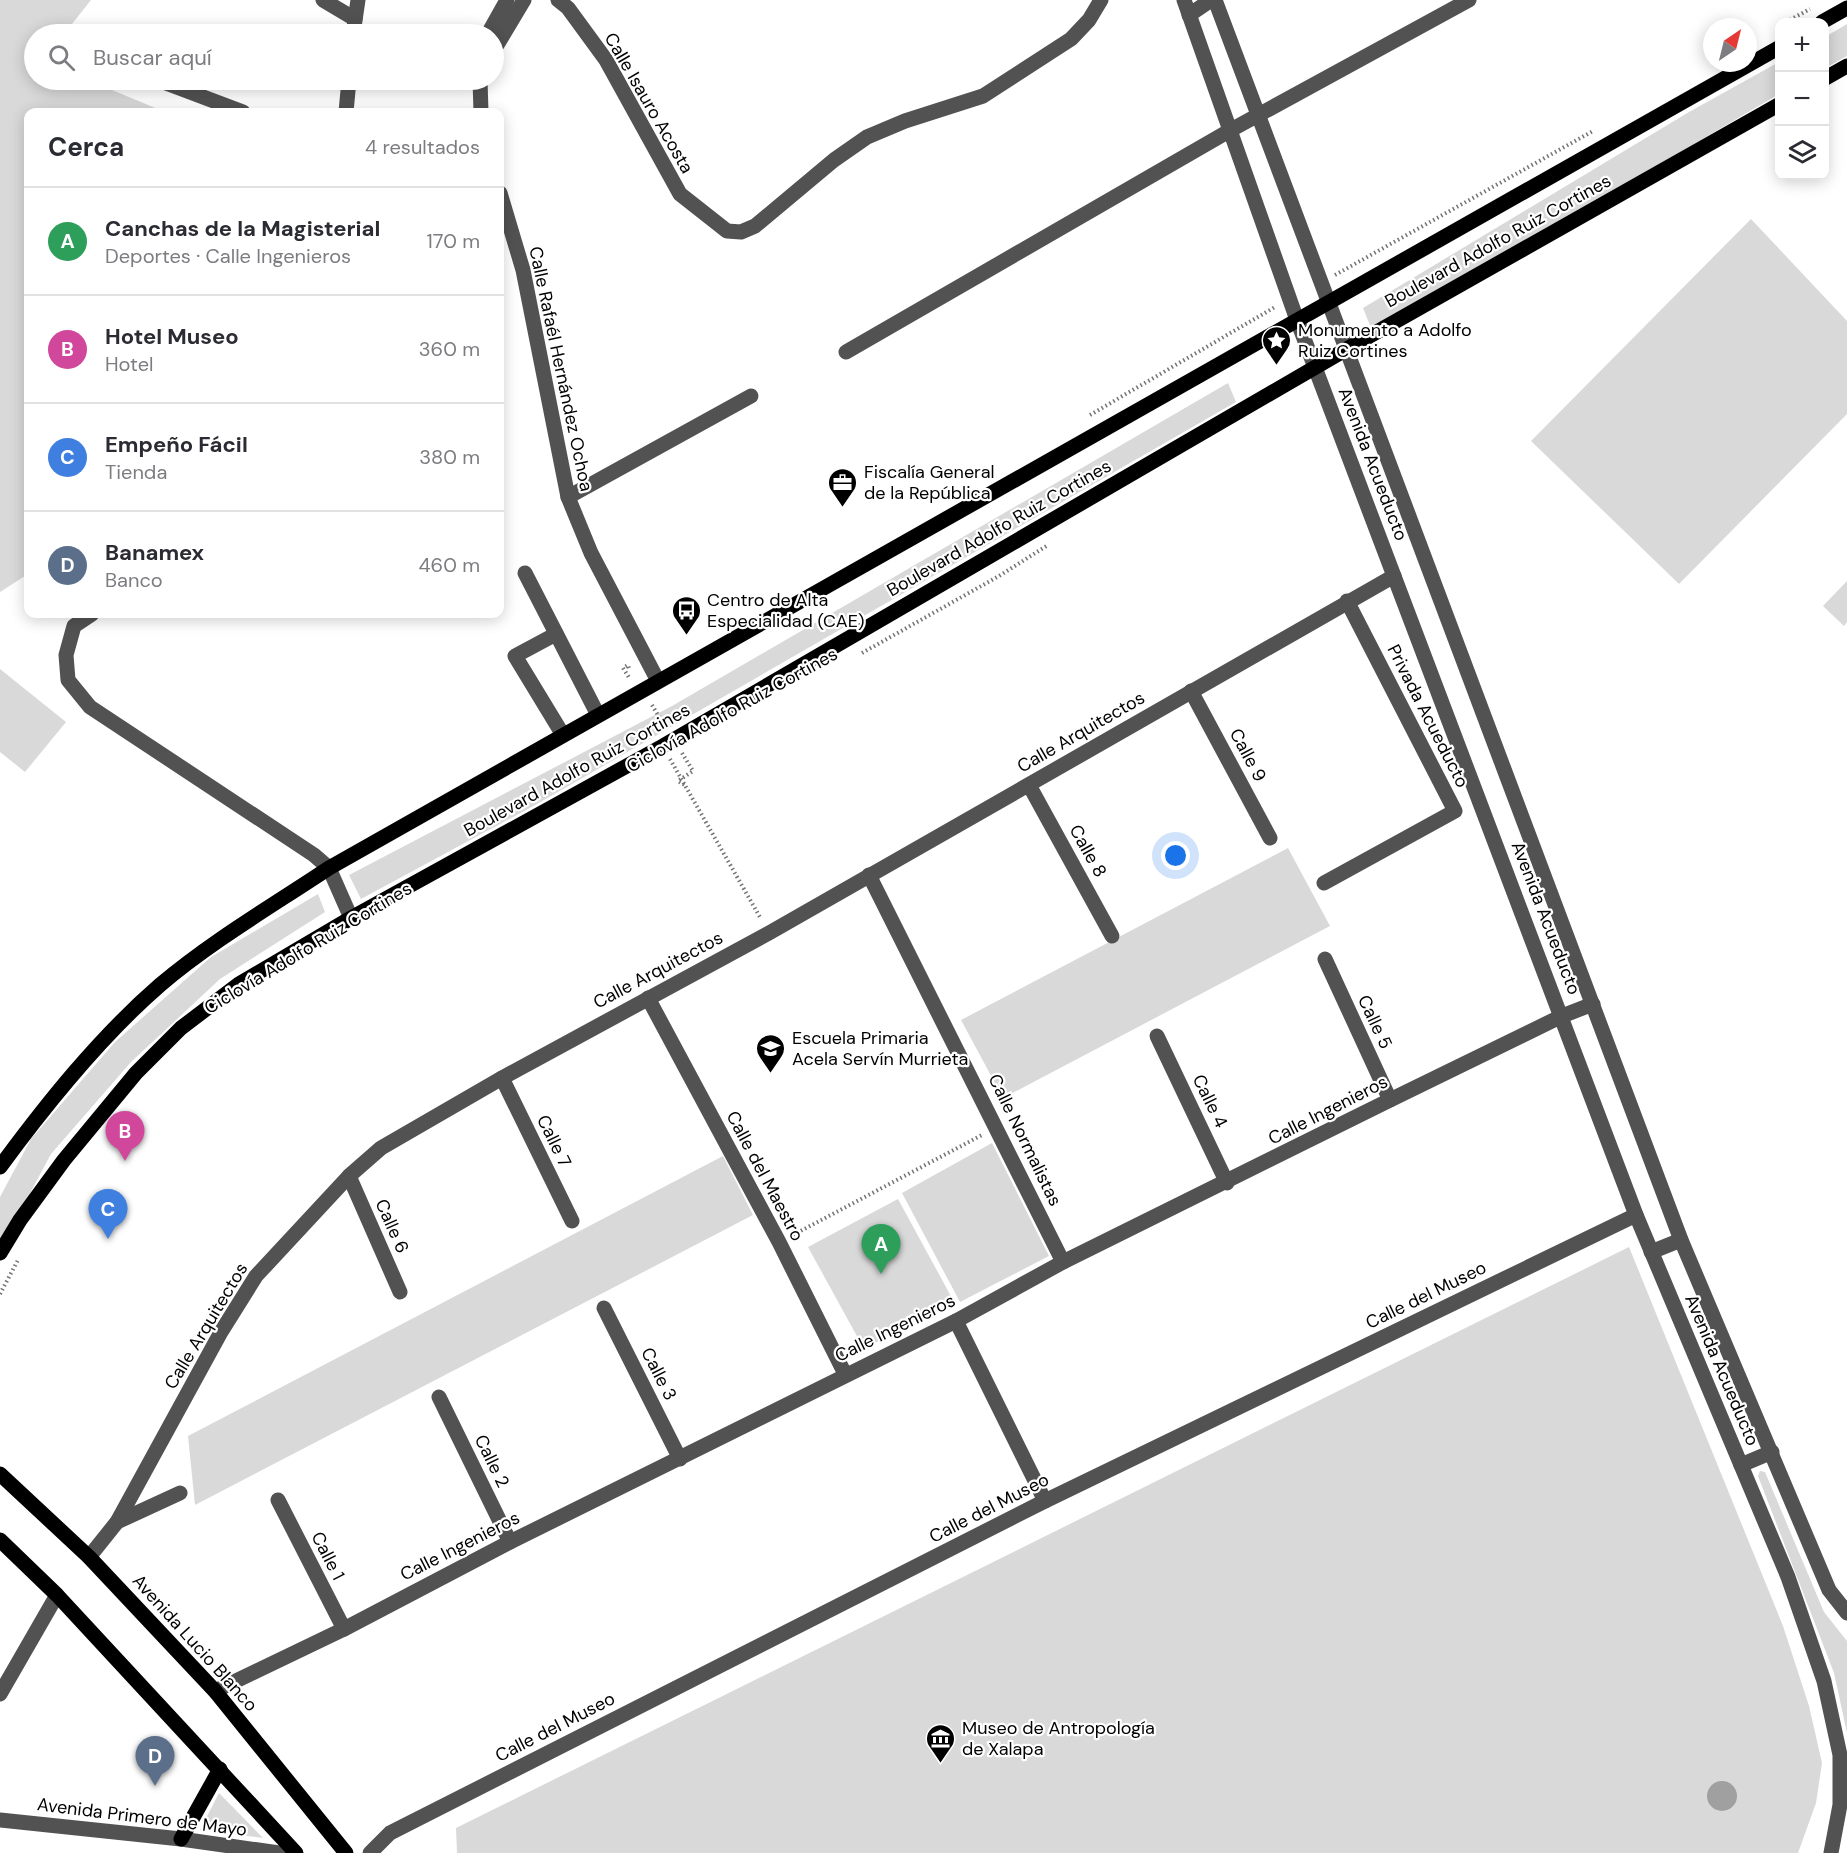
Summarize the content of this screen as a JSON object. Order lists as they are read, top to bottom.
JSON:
{
  "streets": {
    "main road": ["Boulevard Adolfo Ruiz Cortines", "Avenida Lucio Blanco"],
    "street": [
      "Calle Isauro Acosta",
      "Calle Rafaél Hernández Ochoa",
      "Avenida Acueducto",
      "Privada Acueducto",
      "Calle Arquitectos",
      "Calle 9",
      "Calle 8",
      "Calle 5",
      "Calle 4",
      "Calle Ingenieros",
      "Calle Normalistas",
      "Calle 7",
      "Calle del Maestro",
      "Calle 6",
      "Calle del Museo",
      "Calle 3",
      "Calle 2",
      "Calle 1",
      "Avenida Primero de Mayo"
    ],
    "path": ["Ciclovía Adolfo Ruiz Cortines"]
  },
  "crossings": [
    ["Boulevard Adolfo Ruiz Cortines", "Calle Rafaél Hernández Ochoa"],
    ["Boulevard Adolfo Ruiz Cortines", "Avenida Acueducto"],
    ["Avenida Acueducto", "Calle Arquitectos"],
    ["Avenida Acueducto", "Calle Ingenieros"],
    ["Avenida Acueducto", "Calle del Museo"],
    ["Privada Acueducto", "Calle Arquitectos"],
    ["Calle Arquitectos", "Calle 9"],
    ["Calle Arquitectos", "Calle 8"],
    ["Calle Arquitectos", "Calle Normalistas"],
    ["Calle Arquitectos", "Calle 7"],
    ["Calle Arquitectos", "Calle del Maestro"],
    ["Calle Arquitectos", "Calle 6"],
    ["Calle Arquitectos", "Avenida Lucio Blanco"],
    ["Calle 5", "Calle Ingenieros"],
    ["Calle 4", "Calle Ingenieros"],
    ["Calle Ingenieros", "Calle Normalistas"],
    ["Calle Ingenieros", "Calle del Maestro"],
    ["Calle Ingenieros", "Calle 3"],
    ["Calle Ingenieros", "Calle 2"],
    ["Calle Ingenieros", "Calle 1"],
    ["Calle Ingenieros", "Avenida Lucio Blanco"]
  ],
  "places": {
    "place": ["Monumento a Adolfo Ruiz Cortines"],
    "office": ["Fiscalía General de la República"],
    "bus stop": ["Centro de Alta Especialidad (CAE)"],
    "school or university": ["Escuela Primaria Acela Servín Murrieta"],
    "museum": ["Museo de Antropología de Xalapa"]
  },
  "north": "top right",
  "page": {
    "map_buttons": ["+", "−"],
    "search": "Buscar aquí",
    "heading": ["Cerca", "4 resultados"],
    "list": [
      {
        "mark": "A",
        "name": "Canchas de la Magisterial",
        "note": "Deportes · Calle Ingenieros",
        "value": "170 m"
      },
      {
        "mark": "B",
        "name": "Hotel Museo",
        "note": "Hotel",
        "value": "360 m"
      },
      {
        "mark": "C",
        "name": "Empeño Fácil",
        "note": "Tienda",
        "value": "380 m"
      },
      {
        "mark": "D",
        "name": "Banamex",
        "note": "Banco",
        "value": "460 m"
      }
    ],
    "pins": [
      "B",
      "C",
      "A",
      "D"
    ]
  }
}
